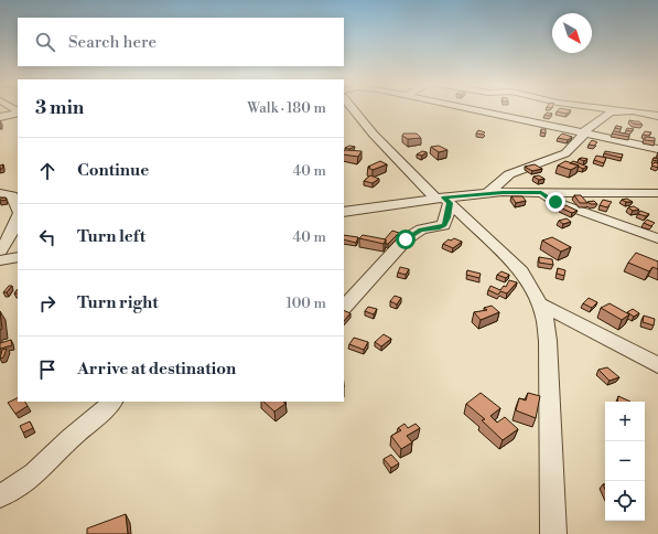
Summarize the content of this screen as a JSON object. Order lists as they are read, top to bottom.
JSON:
{
  "north": "bottom right",
  "page": {
    "search": "Search here",
    "heading": ["3 min", "Walk · 180 m"],
    "list": [
      ["Continue", "40 m"],
      ["Turn left", "40 m"],
      ["Turn right", "100 m"],
      "Arrive at destination"
    ],
    "map_buttons": ["+", "−"]
  }
}
